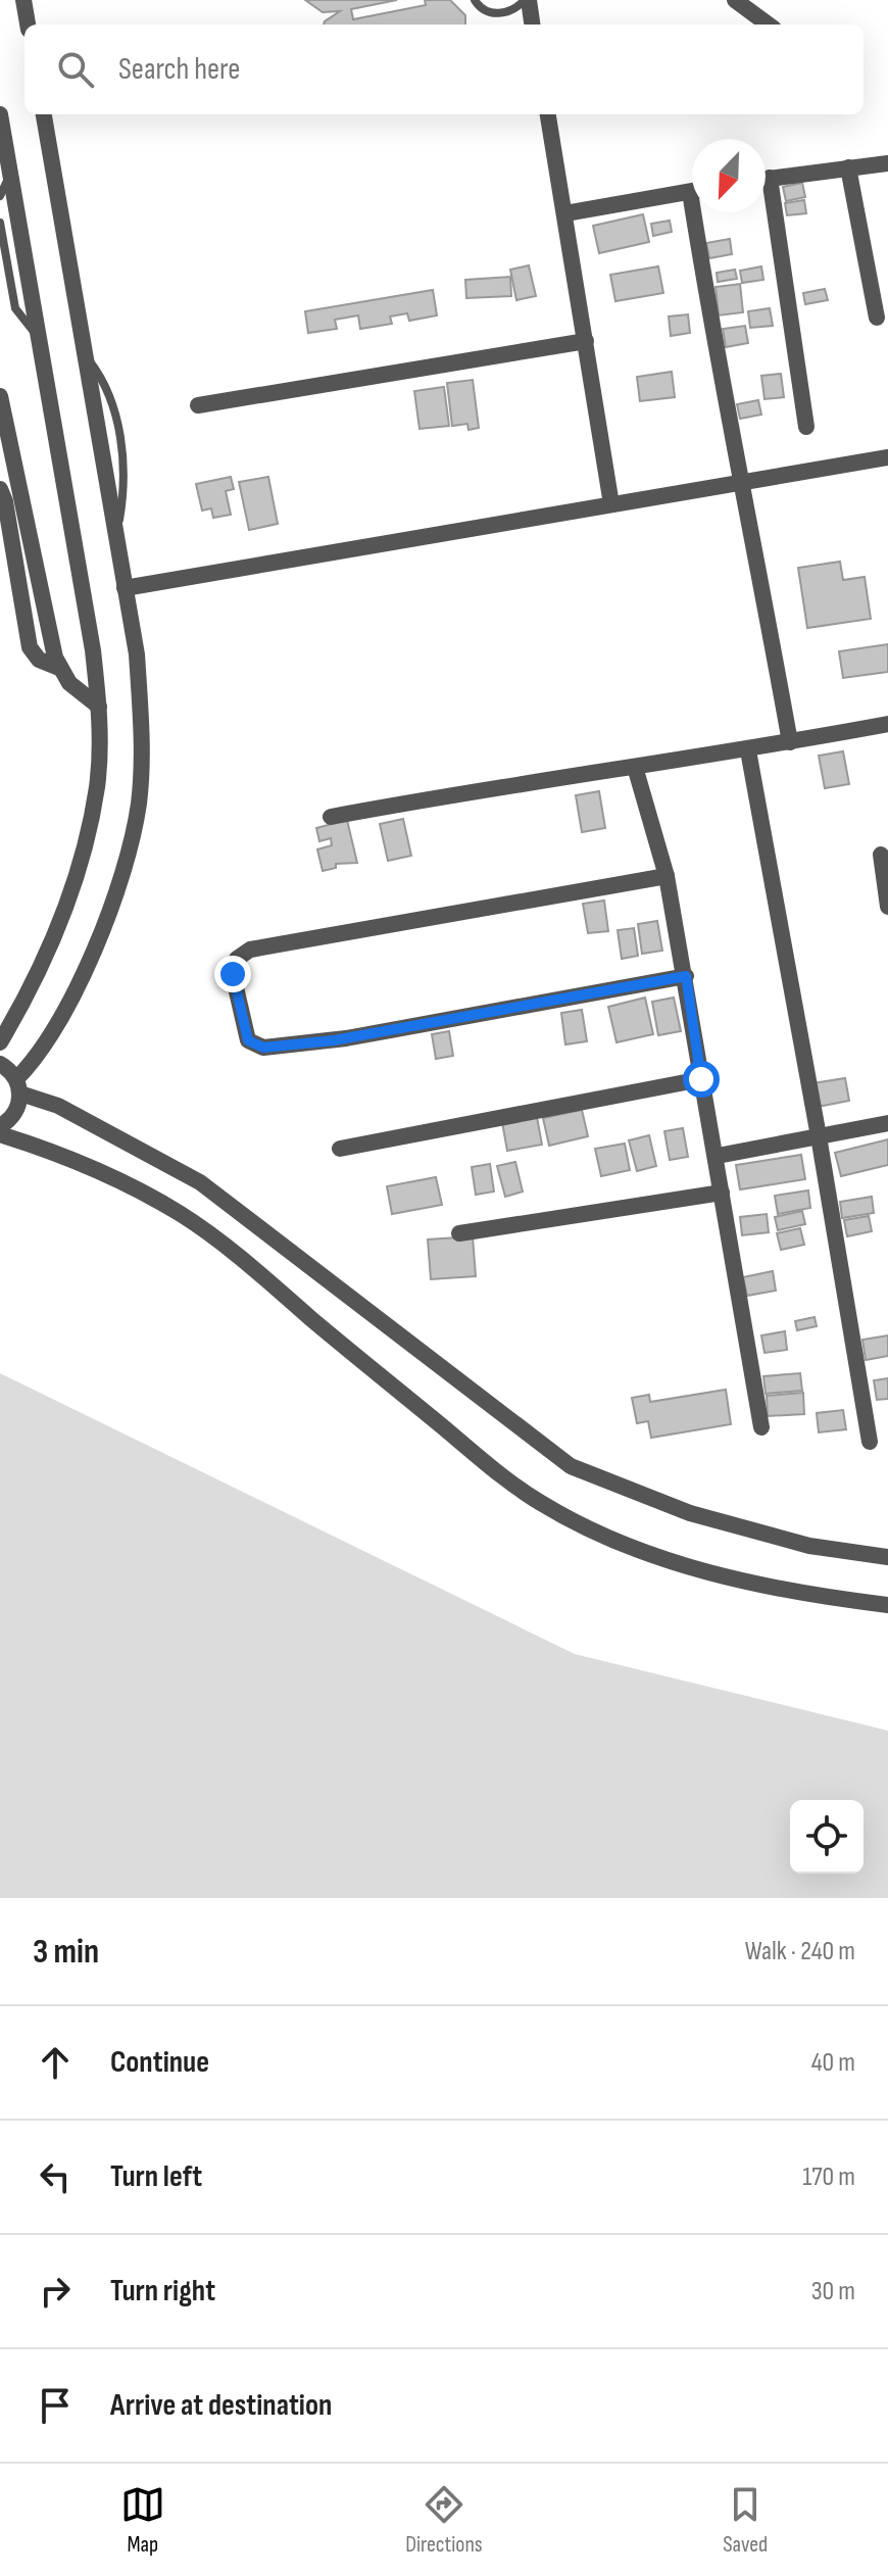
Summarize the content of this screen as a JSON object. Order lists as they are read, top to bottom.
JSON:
{
  "north": "bottom left",
  "page": {
    "search": "Search here",
    "heading": ["3 min", "Walk · 240 m"],
    "list": [
      ["Continue", "40 m"],
      ["Turn left", "170 m"],
      ["Turn right", "30 m"],
      "Arrive at destination"
    ],
    "nav": ["Map", "Directions", "Saved"]
  }
}
